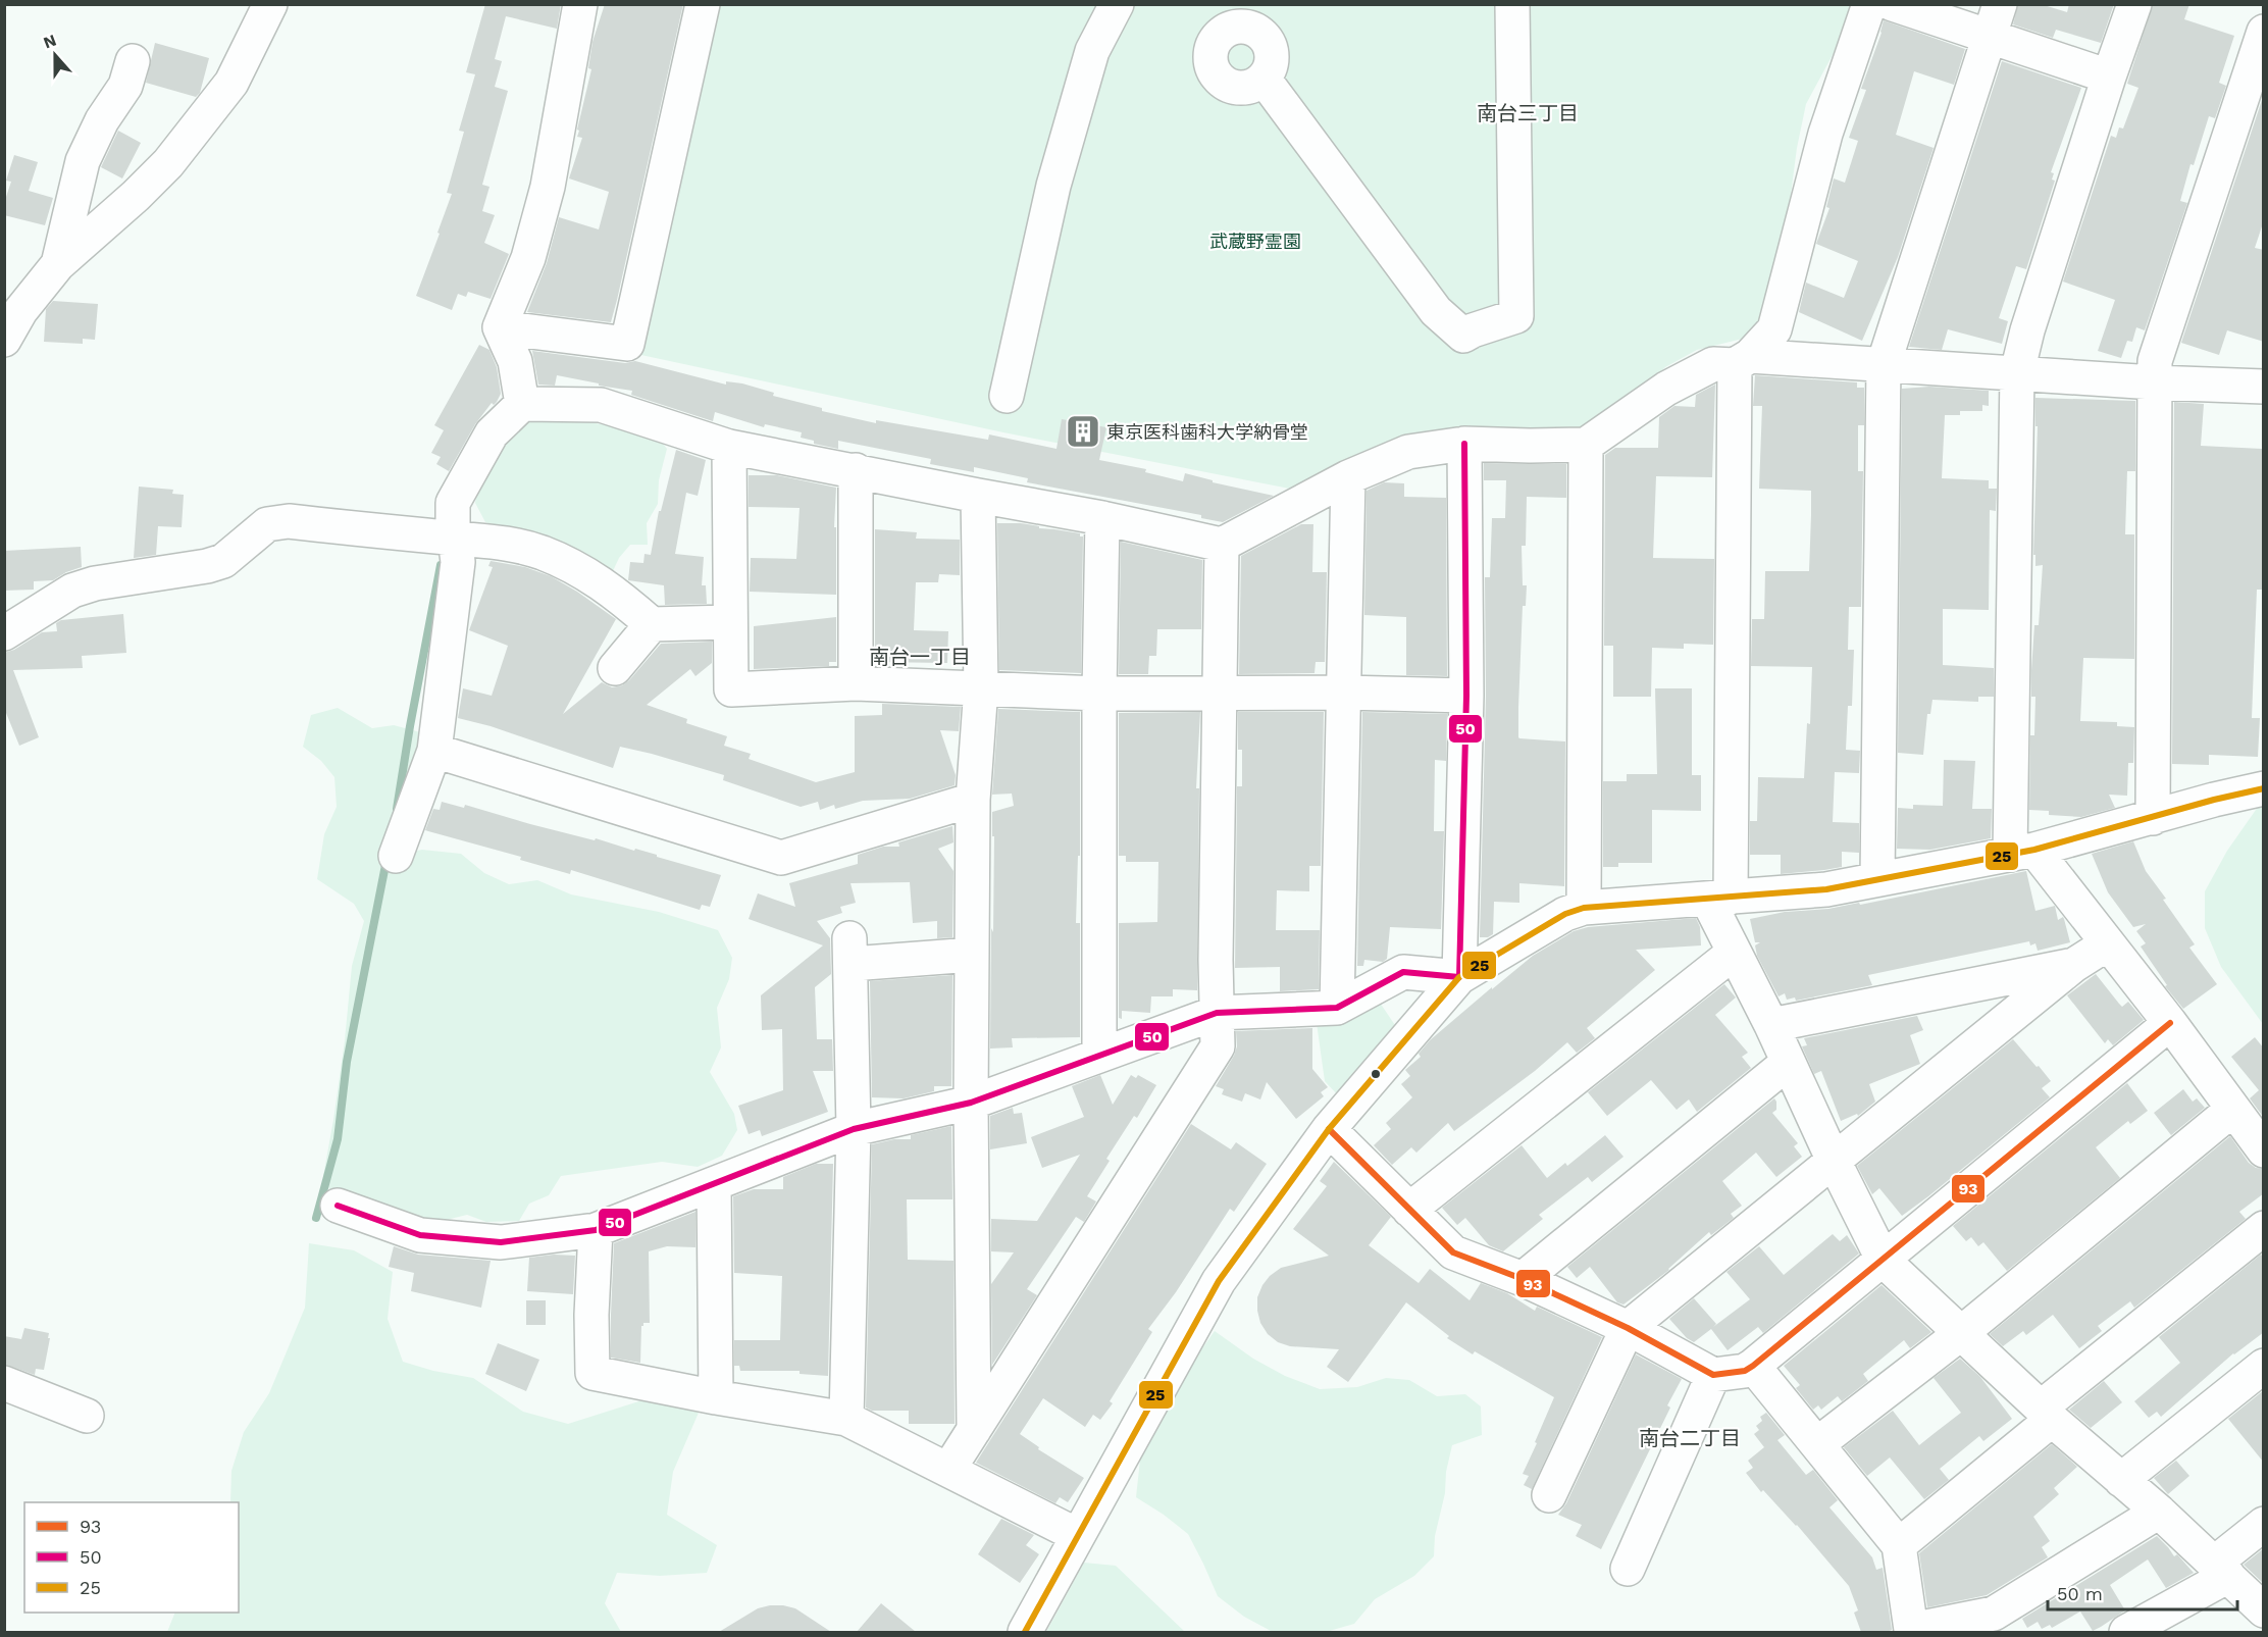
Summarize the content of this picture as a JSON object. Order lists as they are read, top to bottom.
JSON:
{
  "districts": ["南台三丁目", "南台一丁目", "南台二丁目"],
  "parks": ["武蔵野霊園"],
  "places": {
    "building": ["東京医科歯科大学納骨堂"]
  },
  "lines": ["transit line 50", "transit line 25", "transit line 93"],
  "legend": ["93", "50", "25"],
  "scale_bar": "50 m",
  "north": "top"
}
